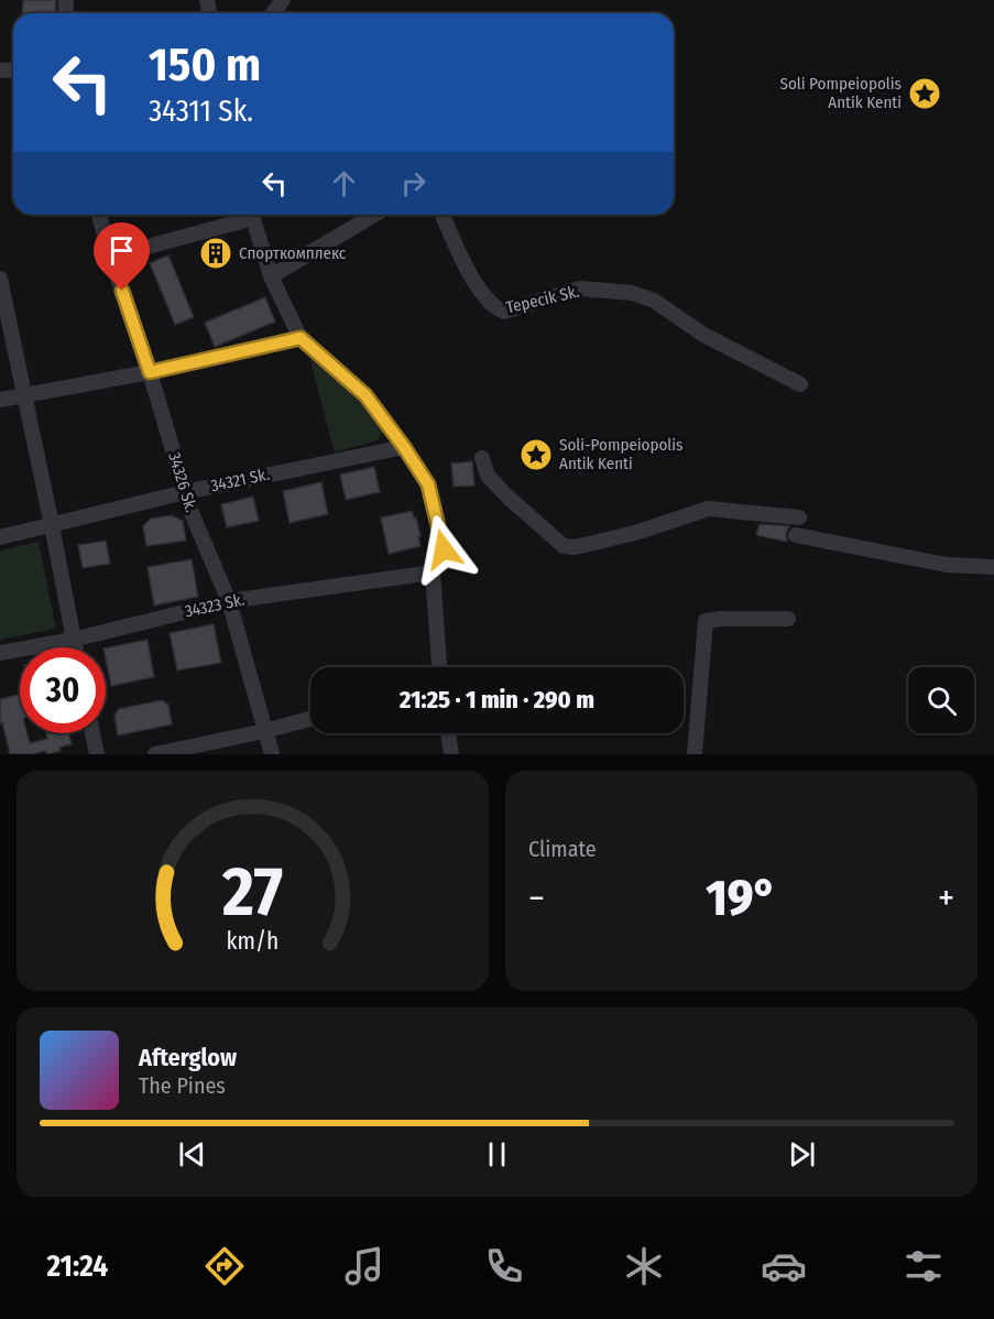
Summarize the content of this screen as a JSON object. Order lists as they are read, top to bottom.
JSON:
{
  "streets": {
    "street": [
      "Tepecik Sk.",
      "34321 Sk.",
      "34326 Sk.",
      "34323 Sk."
    ]
  },
  "crossings": [
    ["34321 Sk.", "34326 Sk."],
    ["34326 Sk.", "34323 Sk."]
  ],
  "places": {
    "place": ["Soli Pompeiopolis Antik Kenti", "Soli-Pompeiopolis Antik Kenti"],
    "building": ["Спорткомплекс"]
  },
  "page": {
    "turn": ["150 m", "34311 Sk."],
    "limit": "30",
    "trip": "21:25 · 1 min · 290 m",
    "tile": "Climate",
    "heat": ["−", "19°", "+"],
    "song": ["Afterglow", "The Pines"],
    "tabs": "21:24",
    "gauge": ["27", "km/h"]
  }
}
